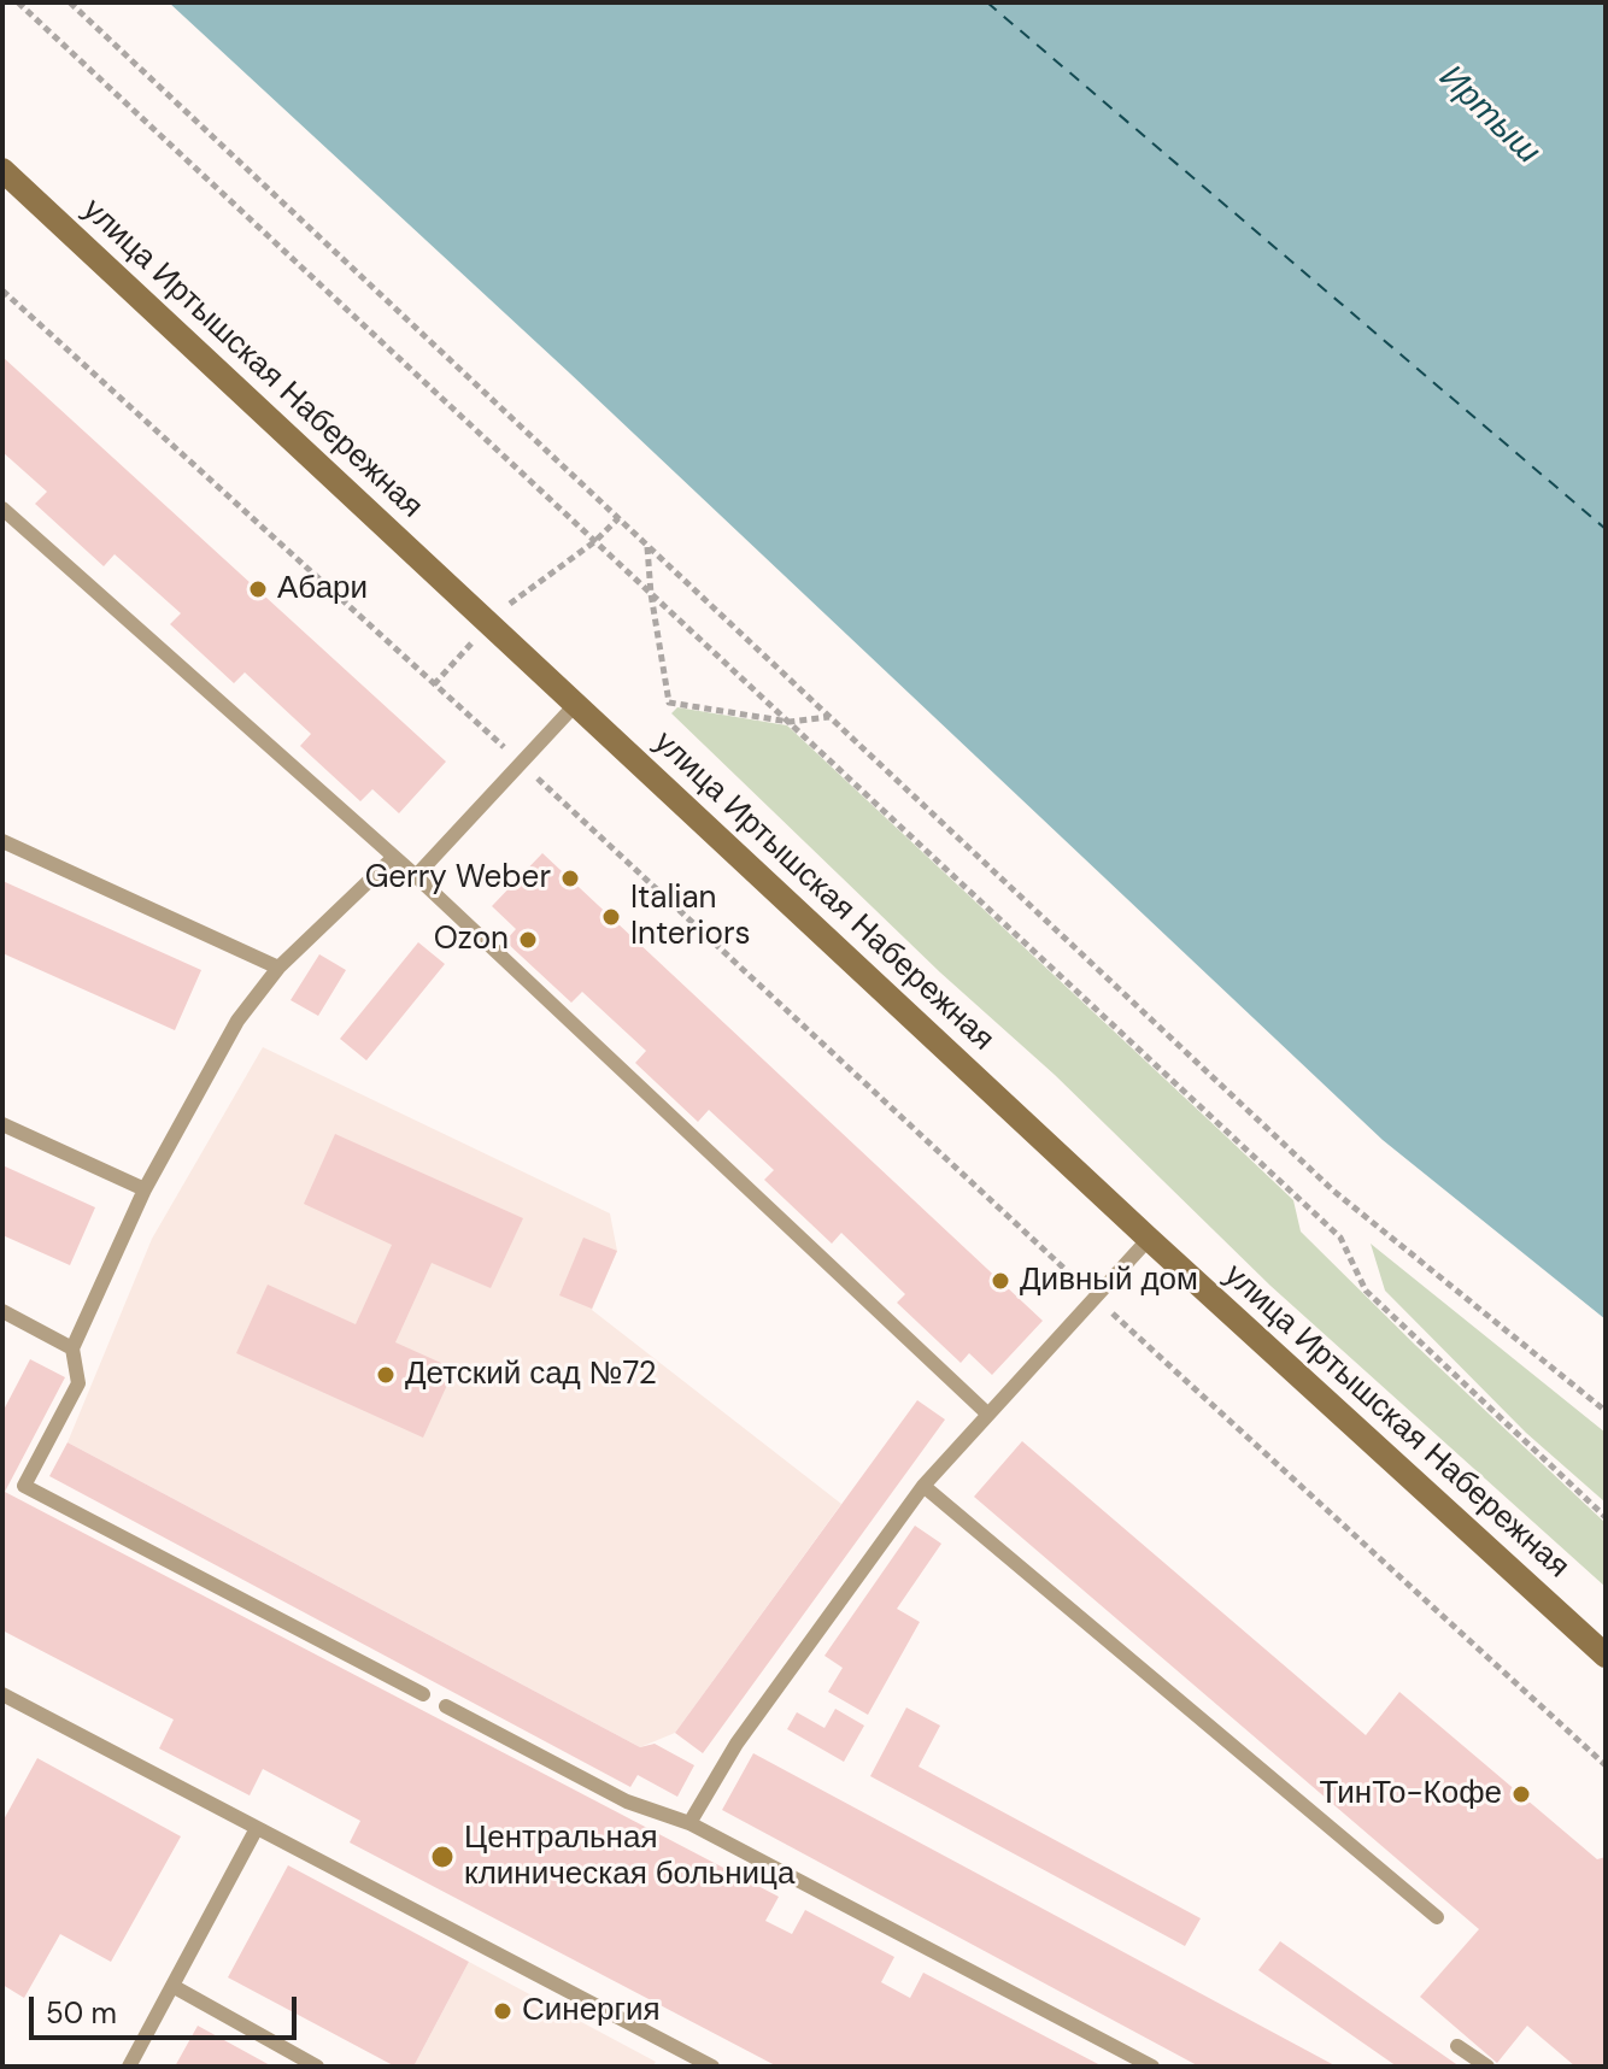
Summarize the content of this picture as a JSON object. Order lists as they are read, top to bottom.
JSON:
{
  "streets": {
    "main road": ["улица Иртышская Набережная"]
  },
  "water": ["Иртыш"],
  "places": [
    "Абари",
    "Gerry Weber",
    "Italian Interiors",
    "Ozon",
    "Дивный дом",
    "Детский сад №72",
    "ТинТо-Кофе",
    "Центральная клиническая больница",
    "Синергия"
  ],
  "scale_bar": "50 m"
}
